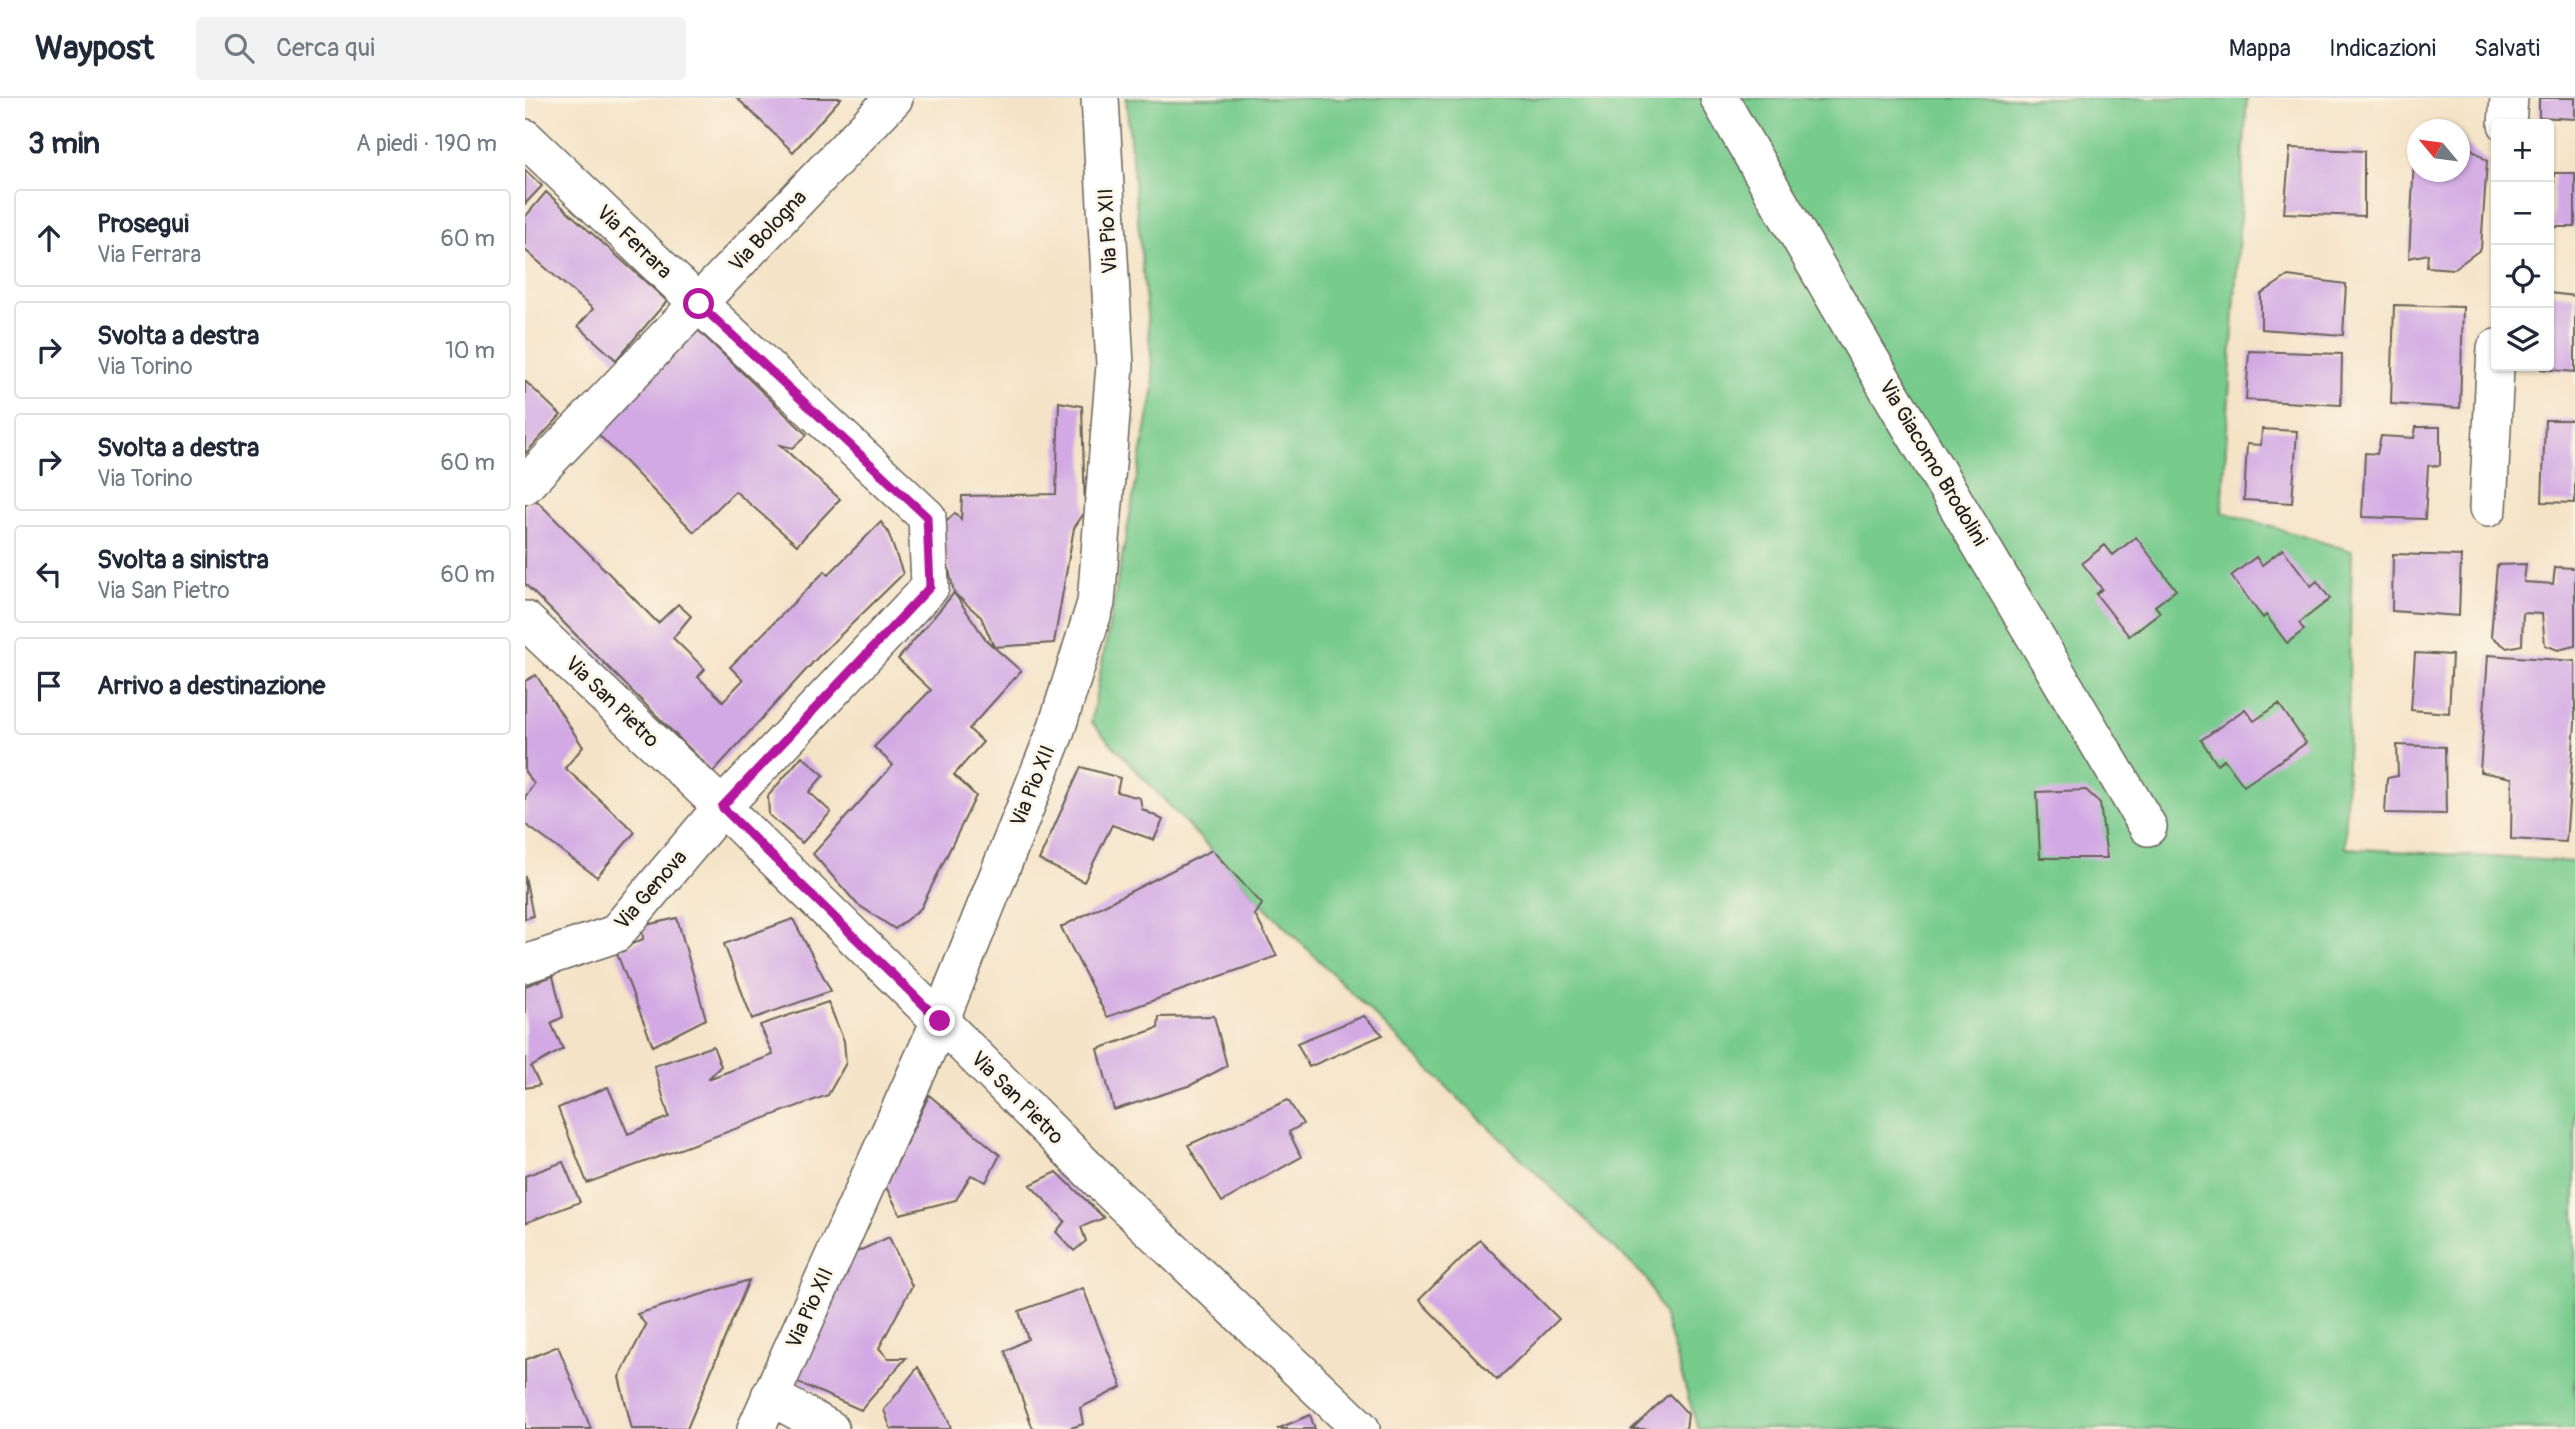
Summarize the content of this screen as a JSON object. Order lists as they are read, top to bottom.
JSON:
{
  "streets": {
    "street": [
      "Via Bologna",
      "Via Pio XII",
      "Via Ferrara",
      "Via Giacomo Brodolini",
      "Via San Pietro",
      "Via Genova"
    ]
  },
  "crossings": [
    ["Via Bologna", "Via Ferrara"],
    ["Via Pio XII", "Via San Pietro"],
    ["Via Ferrara", "Via Genova"],
    ["Via San Pietro", "Via Genova"]
  ],
  "north": "top left",
  "page": {
    "header": "Waypost",
    "search": "Cerca qui",
    "nav": ["Mappa", "Indicazioni", "Salvati"],
    "heading": ["3 min", "A piedi · 190 m"],
    "map_buttons": ["+", "−"],
    "list": [
      ["Prosegui", "Via Ferrara", "60 m"],
      ["Svolta a destra", "Via Torino", "10 m"],
      ["Svolta a destra", "Via Torino", "60 m"],
      ["Svolta a sinistra", "Via San Pietro", "60 m"],
      "Arrivo a destinazione"
    ]
  }
}
